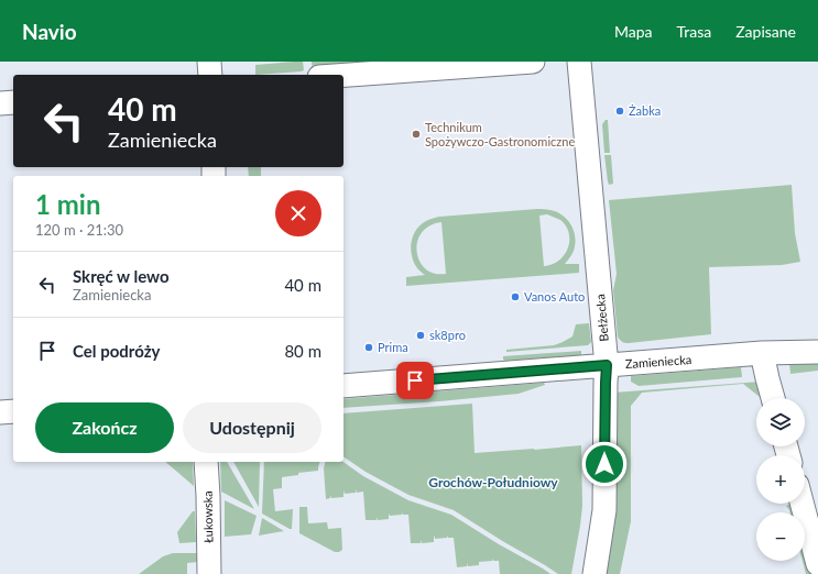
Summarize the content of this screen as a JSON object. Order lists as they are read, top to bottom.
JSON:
{
  "streets": {
    "street": ["Bełżecka", "Zamieniecka", "Łukowska"]
  },
  "crossings": [
    ["Bełżecka", "Zamieniecka"]
  ],
  "districts": ["Grochów-Południowy"],
  "places": [
    "Żabka",
    "Technikum Spożywczo-Gastronomiczne",
    "Vanos Auto",
    "sk8pro",
    "Prima"
  ],
  "page": {
    "header": "Navio",
    "nav": ["Mapa", "Trasa", "Zapisane"],
    "turn": ["40 m", "Zamieniecka"],
    "heading": ["1 min", "120 m · 21:30"],
    "list": [
      {
        "name": "Skręć w lewo",
        "note": "Zamieniecka",
        "value": "40 m"
      },
      {
        "name": "Cel podróży",
        "value": "80 m"
      }
    ],
    "buttons": ["Zakończ", "Udostępnij"],
    "map_buttons": ["+", "−"]
  }
}
